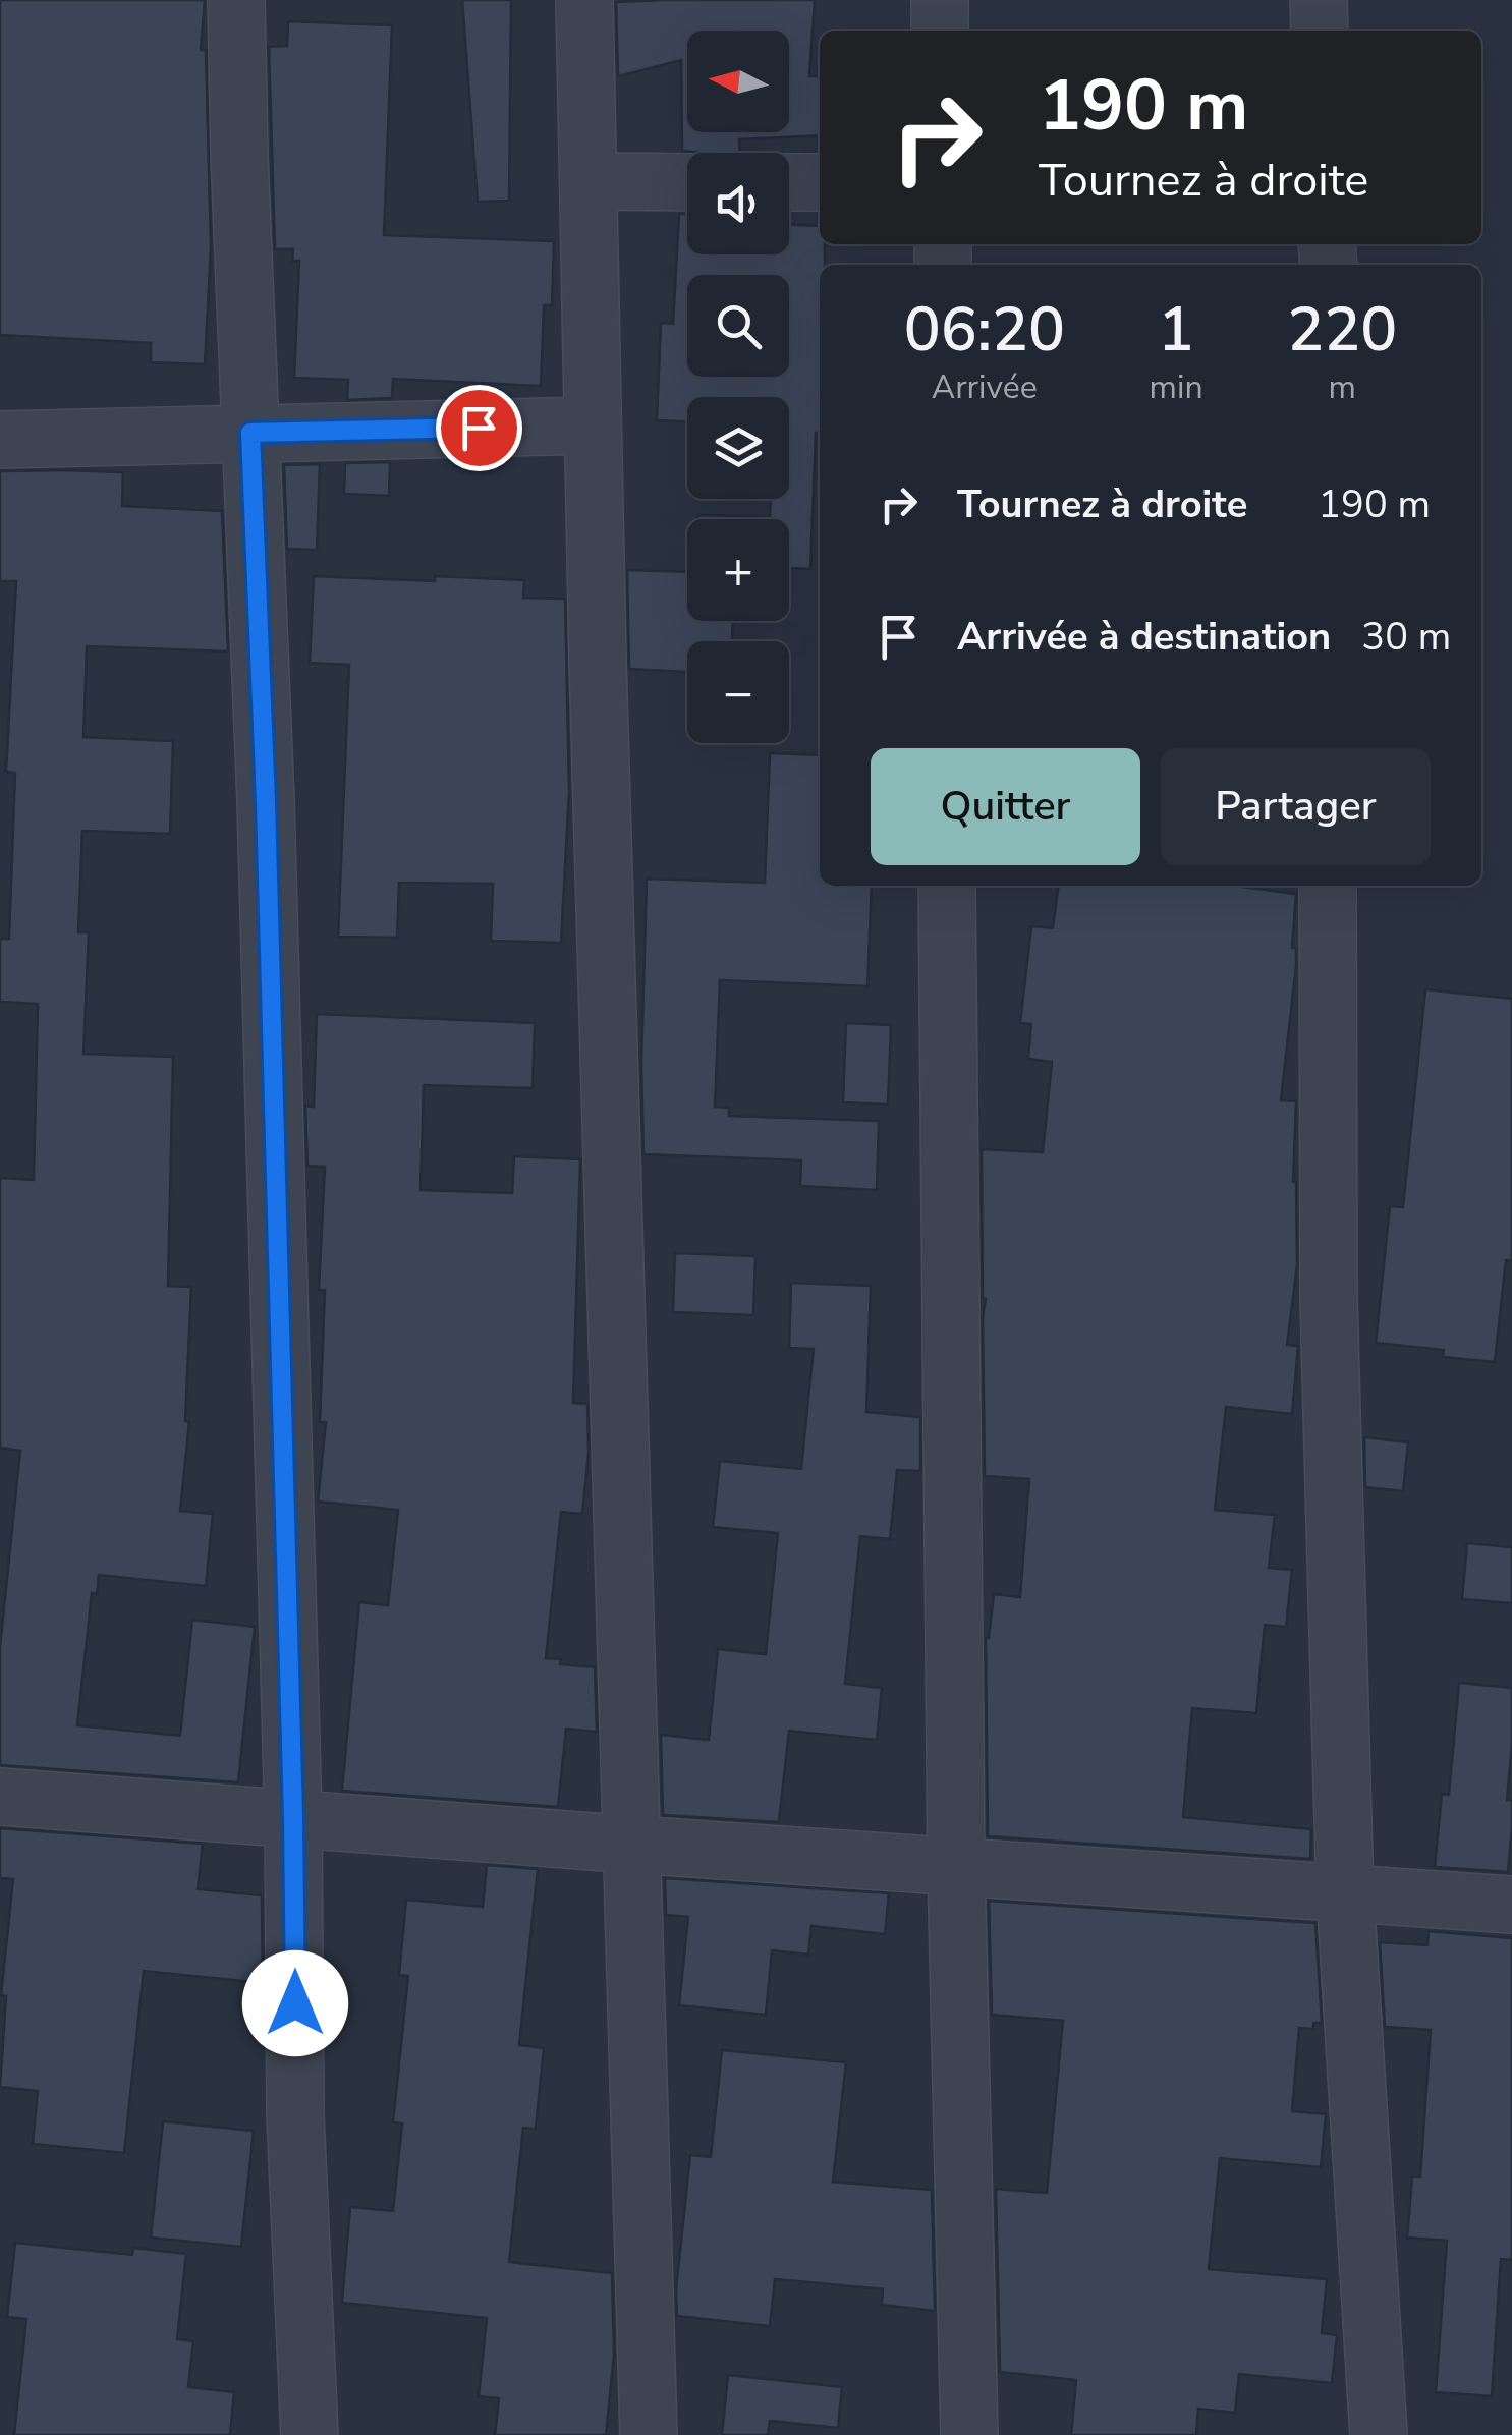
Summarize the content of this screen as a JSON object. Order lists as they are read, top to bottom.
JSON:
{
  "north": "left",
  "page": {
    "map_buttons": ["+", "−"],
    "turn": ["190 m", "Tournez à droite"],
    "eta": [
      "06:20",
      "Arrivée",
      "1",
      "min",
      "220",
      "m"
    ],
    "list": [
      {
        "name": "Tournez à droite",
        "value": "190 m"
      },
      {
        "name": "Arrivée à destination",
        "value": "30 m"
      }
    ],
    "buttons": ["Quitter", "Partager"]
  }
}
